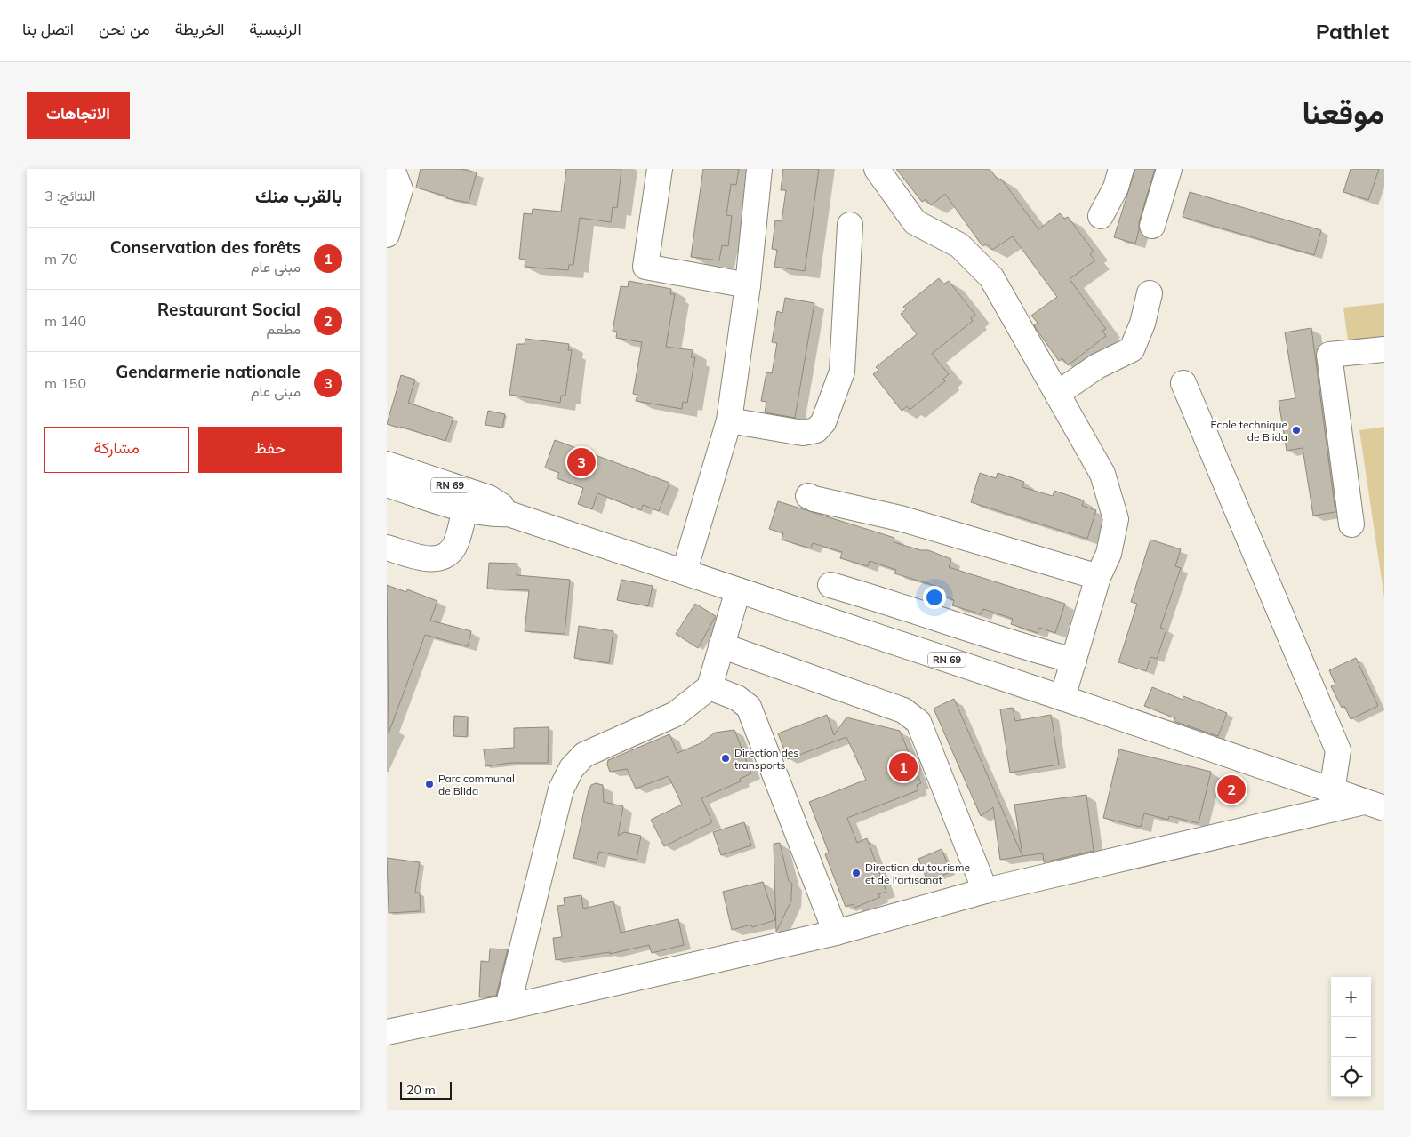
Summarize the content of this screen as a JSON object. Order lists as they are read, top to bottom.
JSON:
{
  "streets": {
    "street": ["RN 69"]
  },
  "places": [
    "École technique de Blida",
    "Direction des transports",
    "Parc communal de Blida",
    "Direction du tourisme et de l'artisanat"
  ],
  "scale_bar": "20 m",
  "page": {
    "header": "Pathlet",
    "nav": [
      "الرئيسية",
      "الخريطة",
      "من نحن",
      "اتصل بنا"
    ],
    "title": "موقعنا",
    "buttons": [
      "الاتجاهات",
      ["حفظ", "مشاركة"]
    ],
    "heading": ["بالقرب منك", "النتائج: 3"],
    "list": [
      {
        "mark": "1",
        "name": "Conservation des forêts",
        "note": "مبنى عام",
        "value": "70 m"
      },
      {
        "mark": "2",
        "name": "Restaurant Social",
        "note": "مطعم",
        "value": "140 m"
      },
      {
        "mark": "3",
        "name": "Gendarmerie nationale",
        "note": "مبنى عام",
        "value": "150 m"
      }
    ],
    "pins": ["3", "1", "2"],
    "map_buttons": ["+", "−"],
    "scale": "20 m"
  }
}
